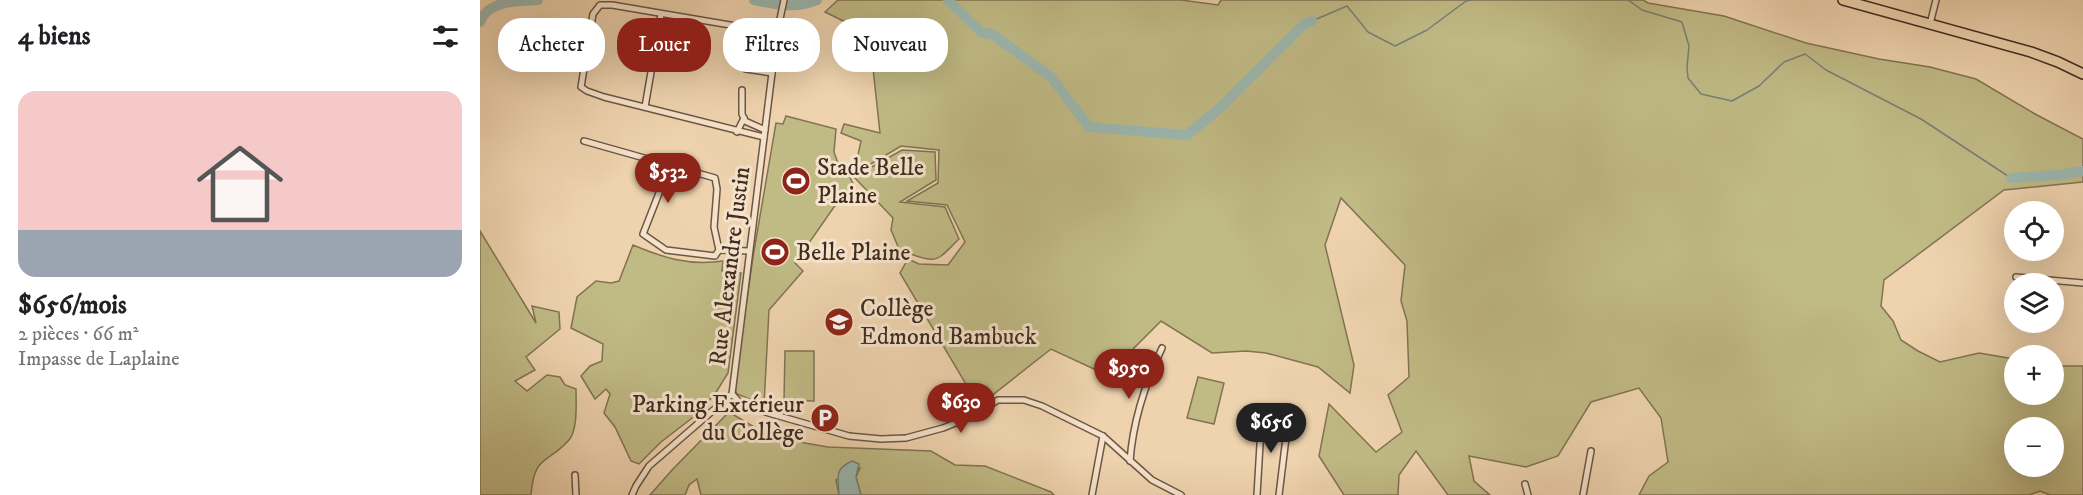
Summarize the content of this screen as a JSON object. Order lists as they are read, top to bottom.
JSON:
{
  "streets": {
    "street": ["Rue Alexandre Justin"]
  },
  "places": {
    "sports": ["Stade Belle Plaine", "Belle Plaine"],
    "school or university": ["Collège Edmond Bambuck"],
    "parking": ["Parking Extérieur du Collège"]
  },
  "page": {
    "heading": "4 biens",
    "chip": [
      "Acheter",
      "Louer",
      "Filtres",
      "Nouveau"
    ],
    "list": [
      {
        "name": "$656/mois",
        "note": "2 pièces · 66 m² · Impasse de Laplaine"
      }
    ],
    "price": [
      "$532",
      "$950",
      "$630",
      "$656"
    ],
    "map_buttons": ["+", "−"]
  }
}
